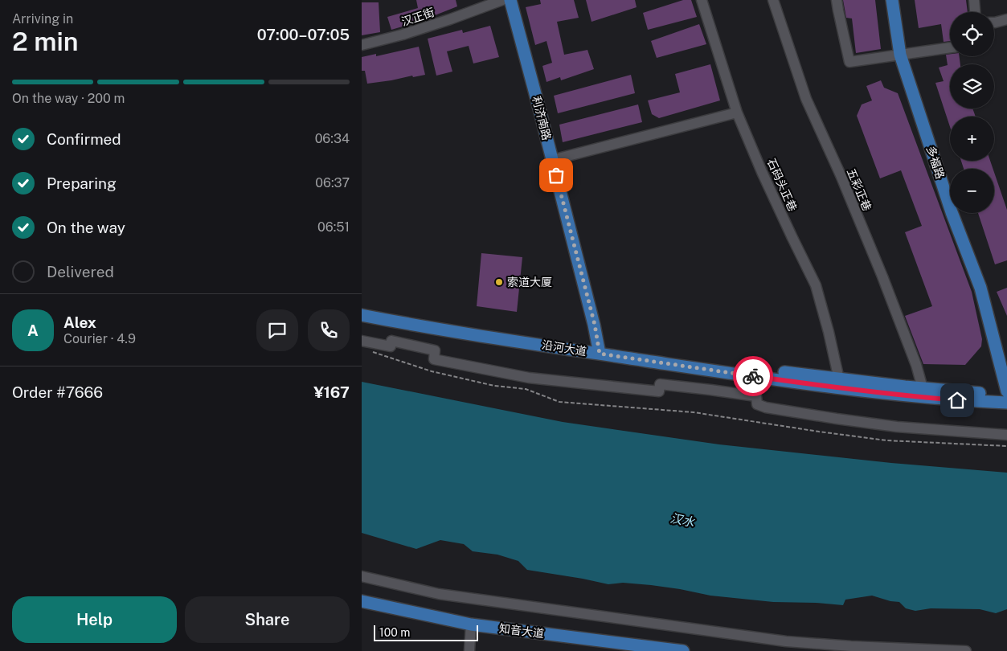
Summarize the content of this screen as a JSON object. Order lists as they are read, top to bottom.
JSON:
{
  "streets": {
    "main road": [
      "利济南路",
      "多福路",
      "沿河大道",
      "知音大道"
    ],
    "street": ["汉正街", "石码头正巷", "五彩正巷"]
  },
  "crossings": [
    ["利济南路", "沿河大道"],
    ["石码头正巷", "沿河大道"],
    ["五彩正巷", "沿河大道"]
  ],
  "water": ["汉水"],
  "places": ["索道大厦"],
  "scale_bar": "100 m",
  "page": {
    "heading": ["2 min", "Arriving in", "07:00–07:05"],
    "panel": [
      "Alex",
      "Courier · 4.9",
      "Order #7666",
      "¥167"
    ],
    "map_buttons": ["+", "−"],
    "bar": "On the way · 200 m",
    "list": [
      ["Confirmed", "06:34"],
      ["Preparing", "06:37"],
      ["On the way", "06:51"],
      "Delivered"
    ],
    "round": "A",
    "buttons": ["Help", "Share"],
    "scale": "100 m"
  }
}
